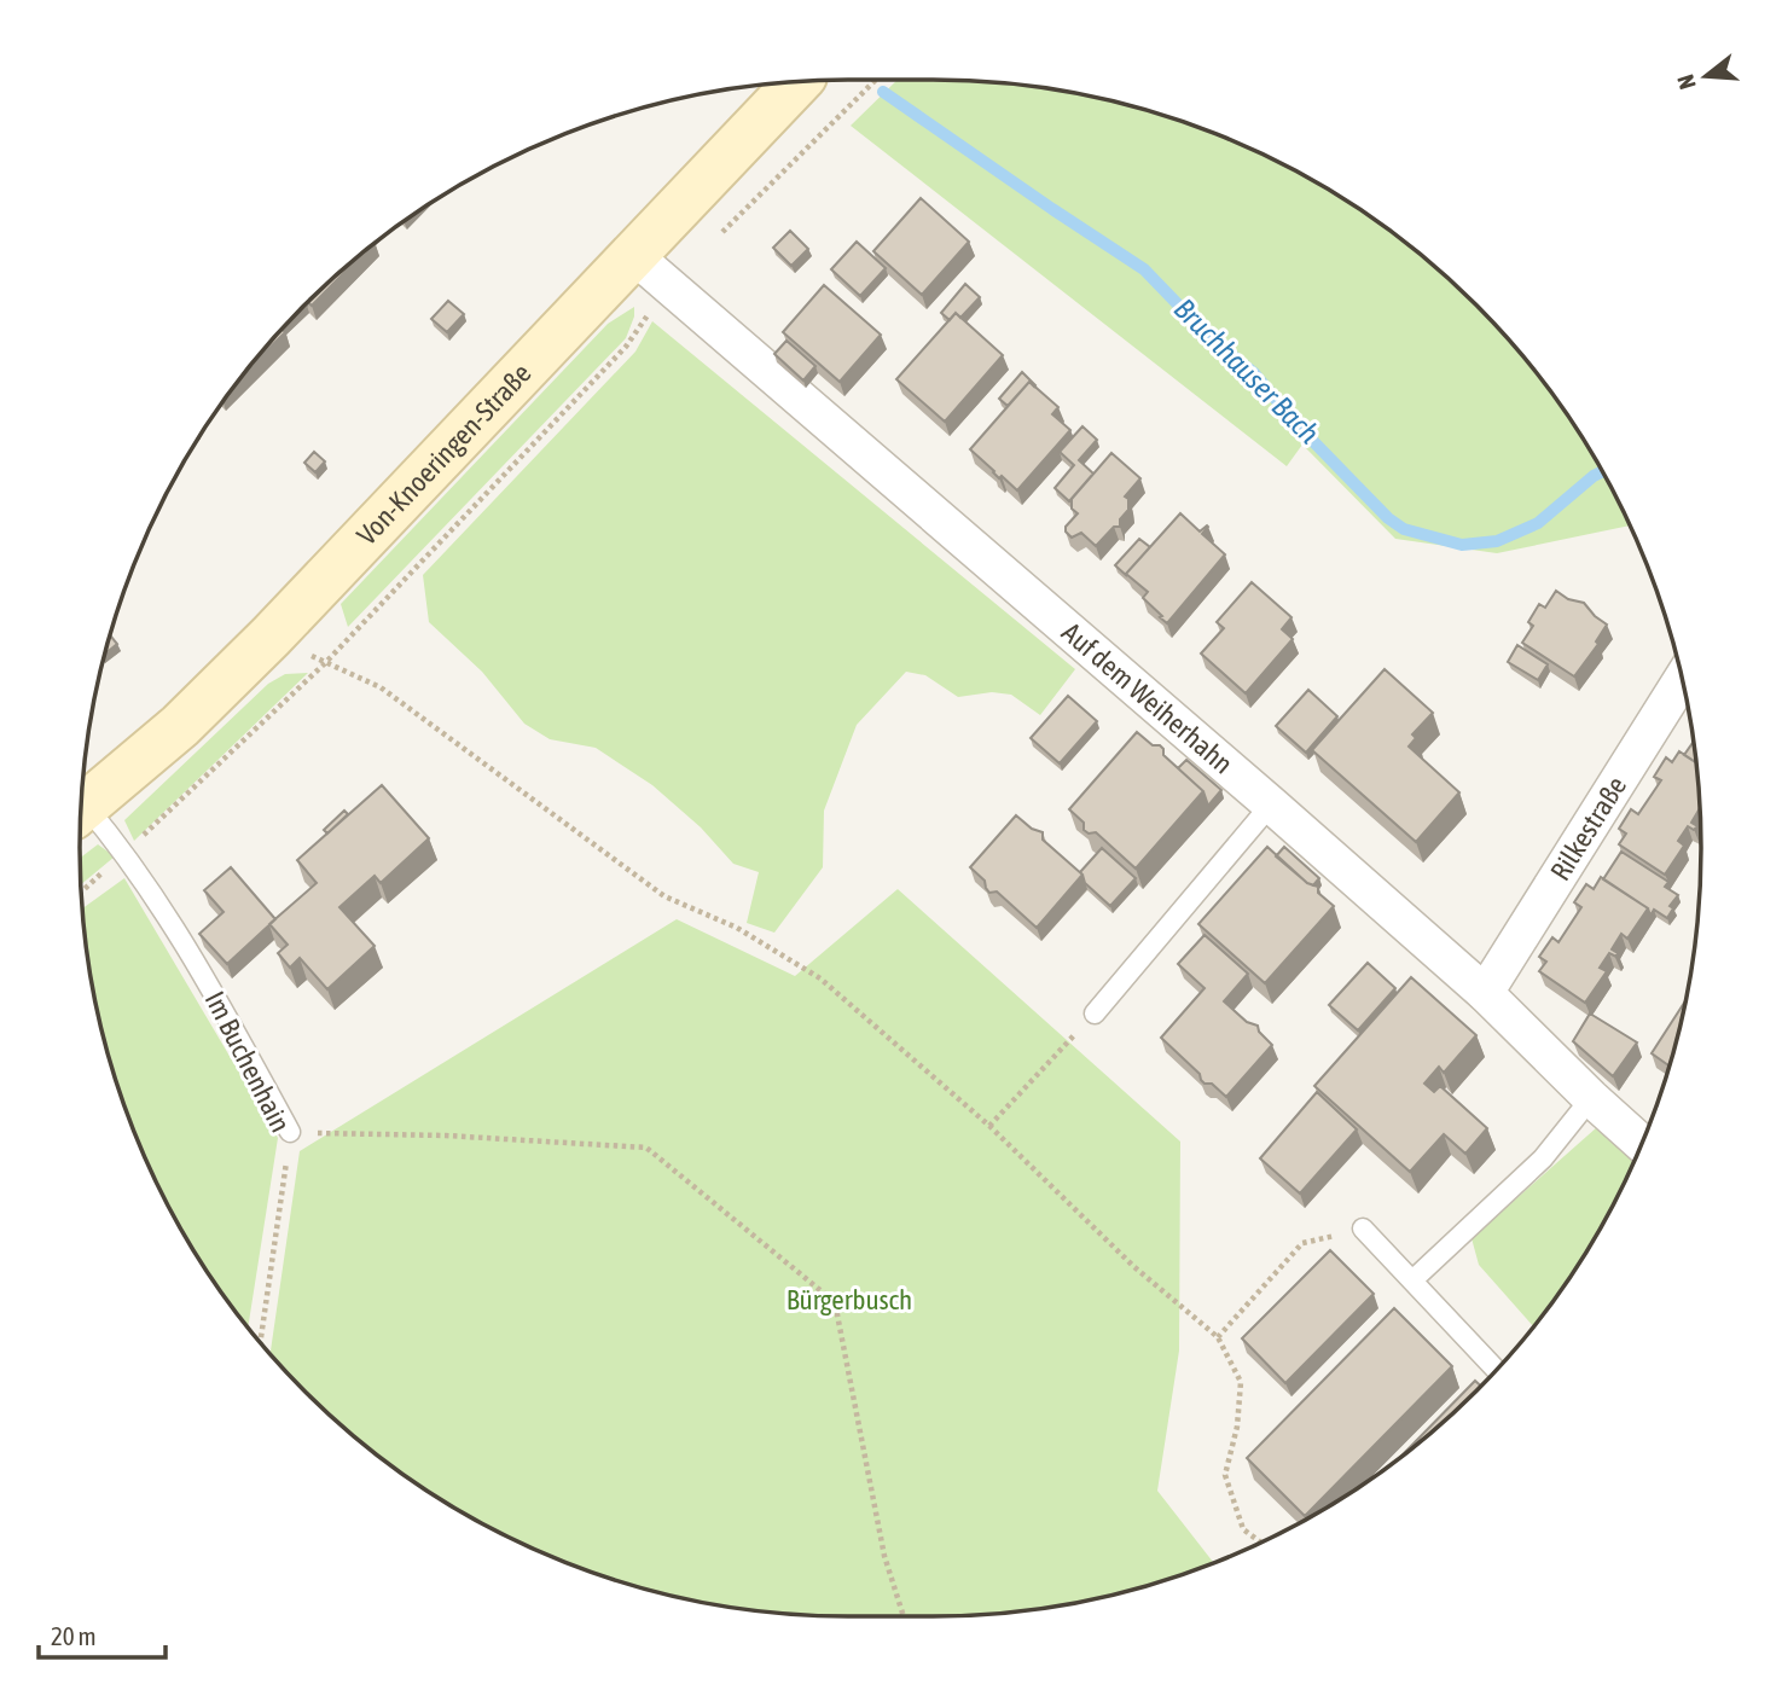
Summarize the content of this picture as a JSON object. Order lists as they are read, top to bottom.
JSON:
{
  "streets": {
    "main road": ["Von-Knoeringen-Straße"],
    "street": ["Auf dem Weiherhahn", "Rilkestraße"],
    "lane": ["Im Buchenhain"]
  },
  "crossings": [
    ["Von-Knoeringen-Straße", "Auf dem Weiherhahn"],
    ["Auf dem Weiherhahn", "Rilkestraße"]
  ],
  "water": ["Bruchhauser Bach"],
  "parks": ["Bürgerbusch"],
  "scale_bar": "20 m",
  "north": "left"
}
